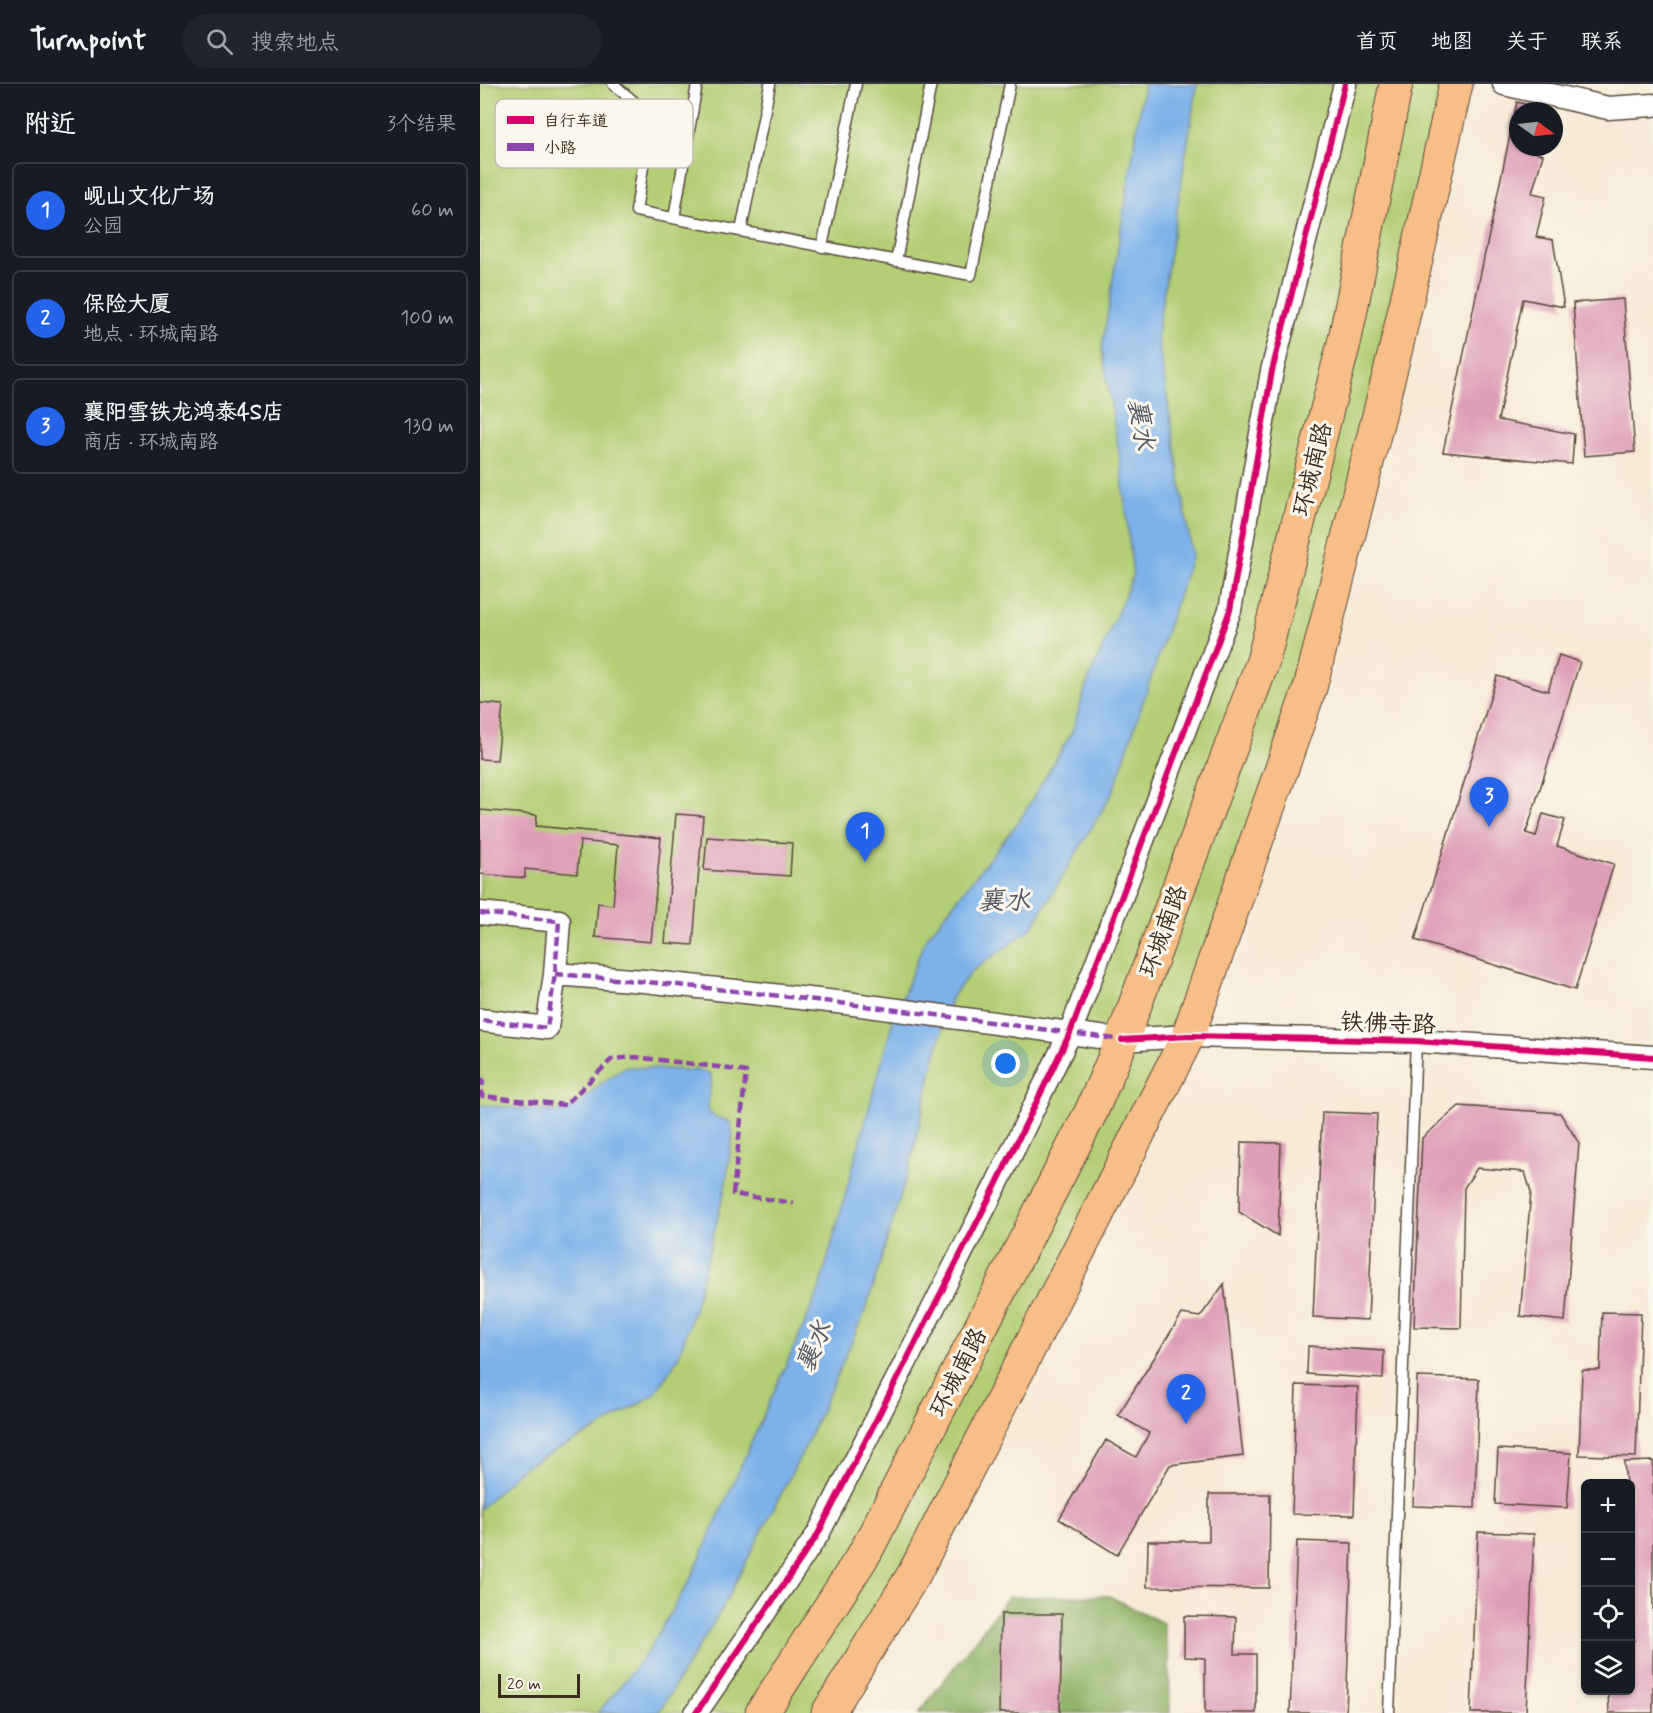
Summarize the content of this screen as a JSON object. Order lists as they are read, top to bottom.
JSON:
{
  "streets": {
    "highway": ["环城南路"],
    "street": ["铁佛寺路"]
  },
  "crossings": [
    ["环城南路", "铁佛寺路"]
  ],
  "water": ["襄水"],
  "legend": ["自行车道", "小路"],
  "scale_bar": "20 m",
  "north": "right",
  "page": {
    "header": "Turnpoint",
    "search": "搜索地点",
    "nav": [
      "首页",
      "地图",
      "关于",
      "联系"
    ],
    "heading": ["附近", "3个结果"],
    "list": [
      {
        "mark": "1",
        "name": "岘山文化广场",
        "note": "公园",
        "value": "60 m"
      },
      {
        "mark": "2",
        "name": "保险大厦",
        "note": "地点 · 环城南路",
        "value": "100 m"
      },
      {
        "mark": "3",
        "name": "襄阳雪铁龙鸿泰4S店",
        "note": "商店 · 环城南路",
        "value": "130 m"
      }
    ],
    "pins": ["3", "1", "2"],
    "map_buttons": ["+", "−"],
    "scale": "20 m"
  }
}
